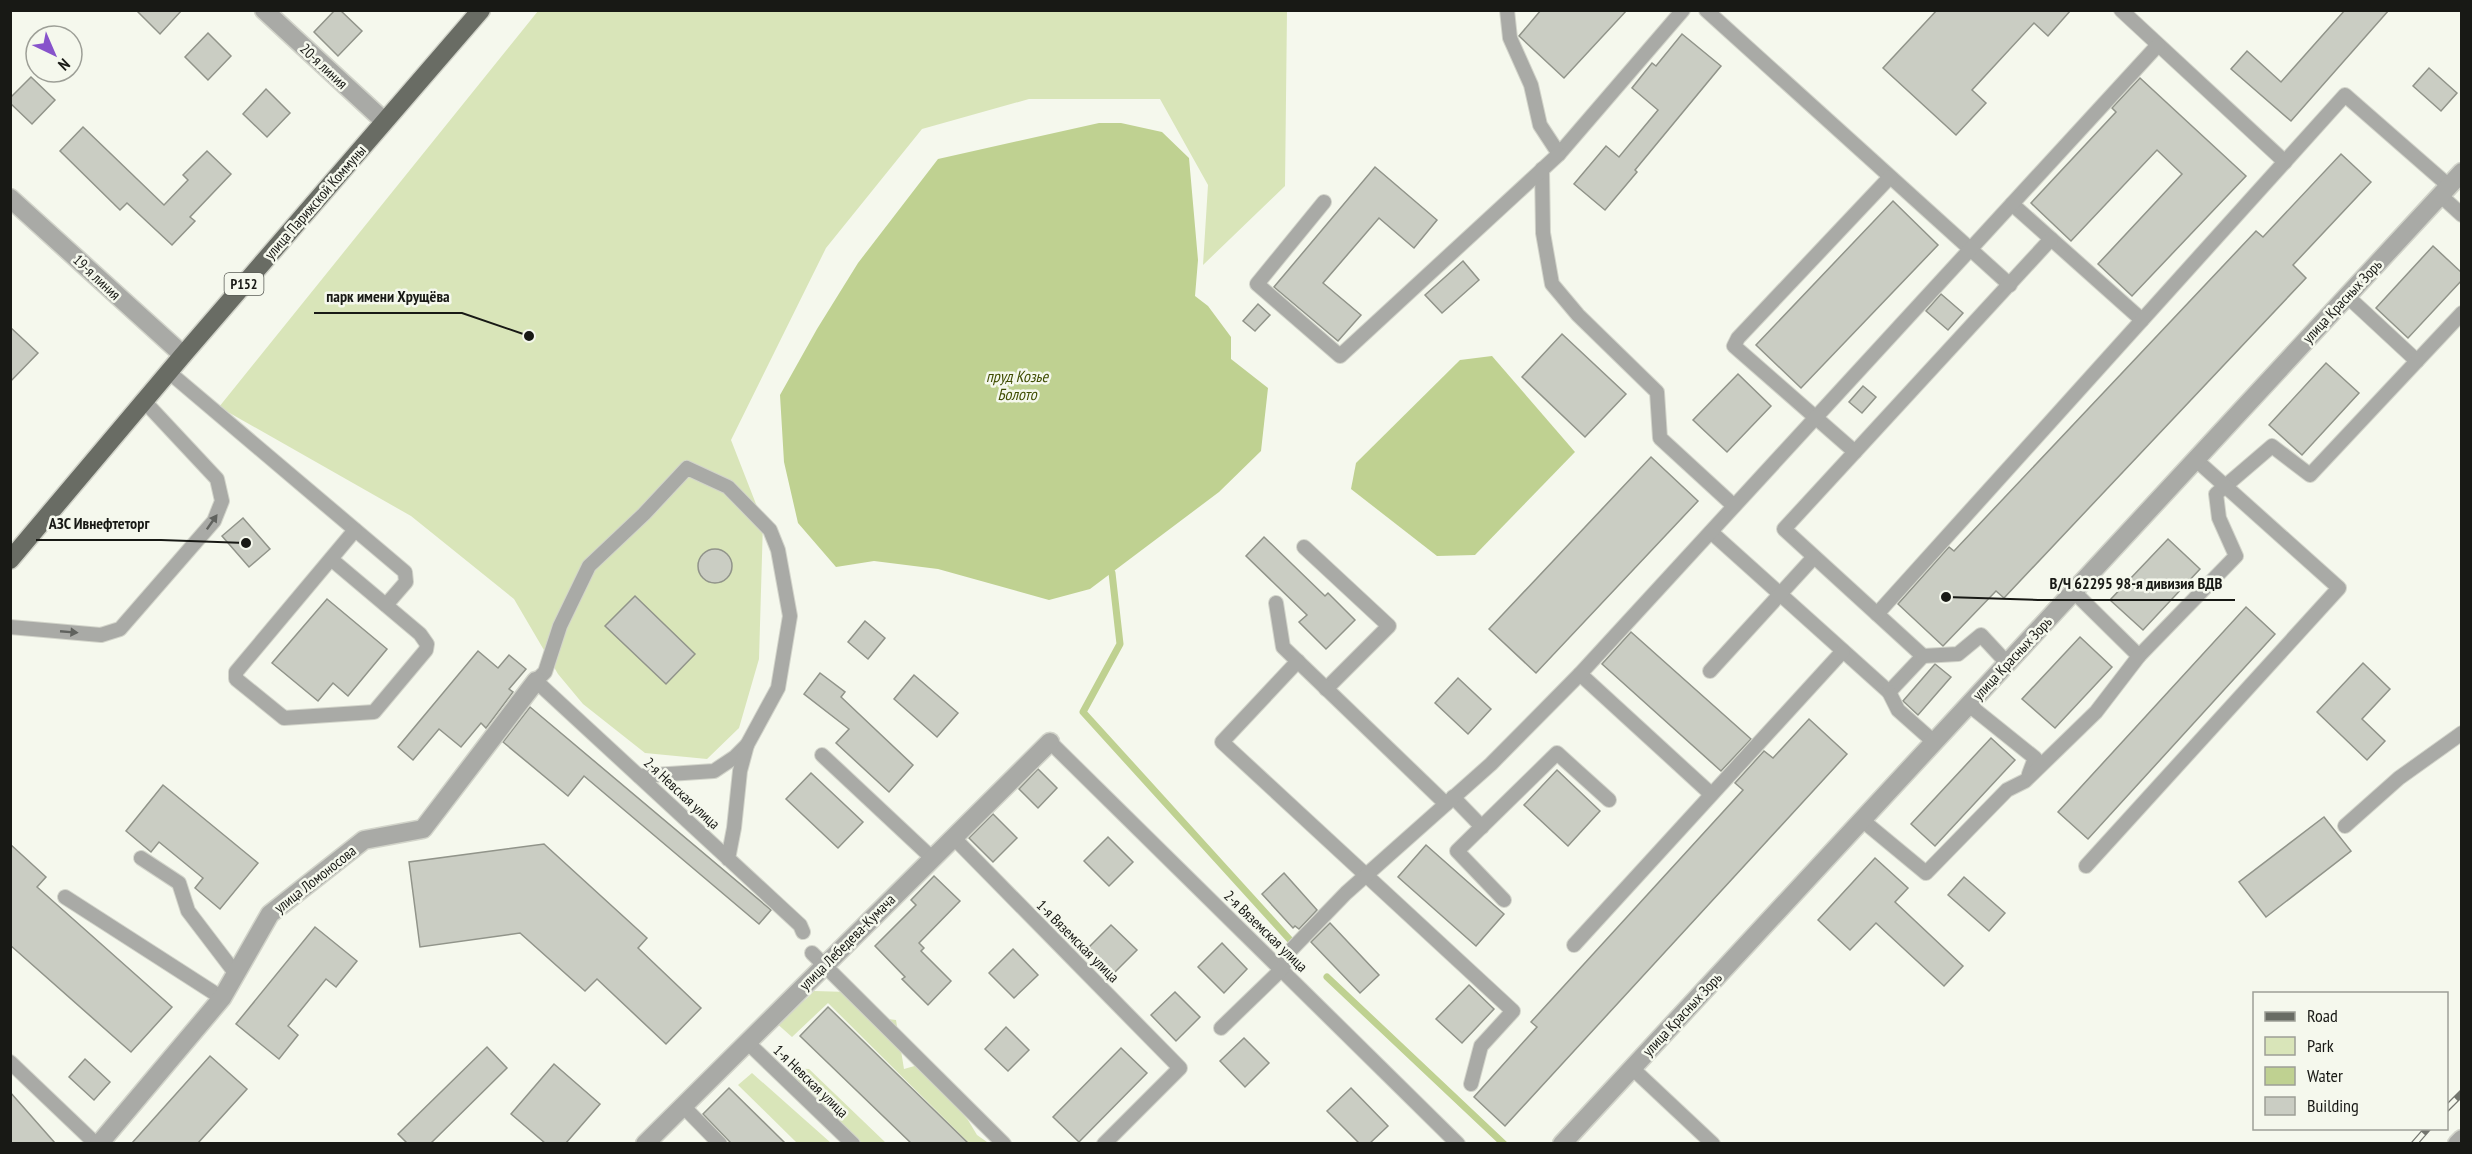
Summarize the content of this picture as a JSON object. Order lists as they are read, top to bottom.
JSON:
{
  "streets": {
    "main road": ["улица Парижской Коммуны", "Р152"],
    "street": [
      "20-я линия",
      "19-я линия",
      "улица Красных Зорь",
      "улица Ломоносова",
      "улица Лебедева-Кумача"
    ],
    "lane": [
      "2-я Невская улица",
      "2-я Вяземская улица",
      "1-я Вяземская улица",
      "1-я Невская улица"
    ]
  },
  "crossings": [
    ["20-я линия", "улица Парижской Коммуны"],
    ["улица Парижской Коммуны", "19-я линия"],
    ["2-я Невская улица", "улица Ломоносова"],
    ["2-я Вяземская улица", "улица Лебедева-Кумача"],
    ["1-я Вяземская улица", "улица Лебедева-Кумача"],
    ["улица Лебедева-Кумача", "1-я Невская улица"]
  ],
  "water": ["пруд Козье Болото"],
  "places": ["парк имени Хрущёва", "АЗС Ивнефтеторг", "В/Ч 62295 98-я дивизия ВДВ"],
  "legend": [
    "Road",
    "Park",
    "Water",
    "Building"
  ],
  "north": "bottom right"
}
